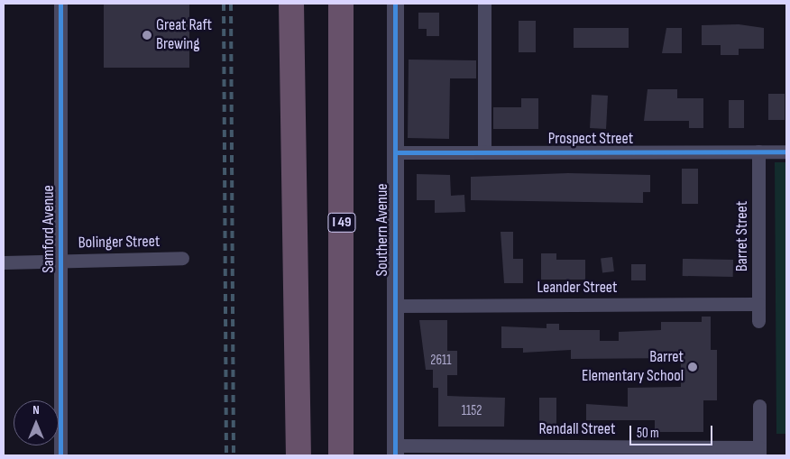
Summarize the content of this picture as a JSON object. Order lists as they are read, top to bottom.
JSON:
{
  "streets": {
    "highway": ["I 49"],
    "street": [
      "Prospect Street",
      "Samford Avenue",
      "Southern Avenue",
      "Barret Street",
      "Bolinger Street",
      "Leander Street",
      "Rendall Street"
    ]
  },
  "crossings": [
    ["Prospect Street", "Southern Avenue"],
    ["Prospect Street", "Barret Street"],
    ["Samford Avenue", "Bolinger Street"],
    ["Southern Avenue", "Leander Street"],
    ["Southern Avenue", "Rendall Street"],
    ["Barret Street", "Leander Street"]
  ],
  "places": ["Great Raft Brewing", "Barret Elementary School"],
  "house_numbers": ["2611", "1152"],
  "scale_bar": "50 m",
  "north": "top"
}
